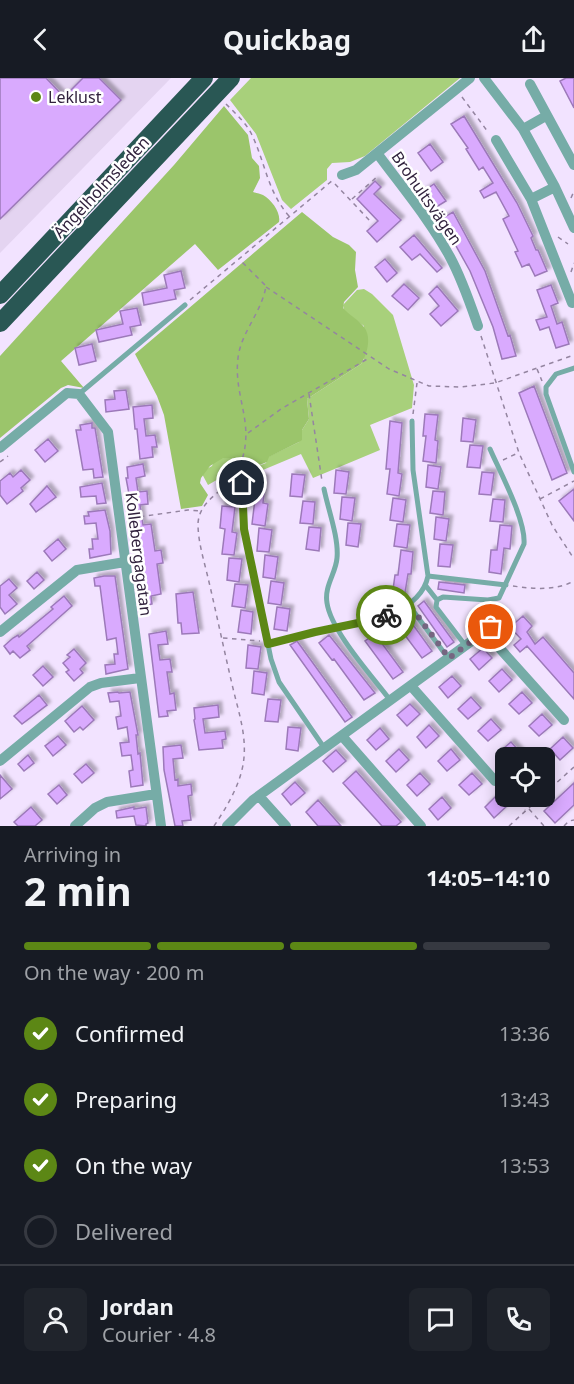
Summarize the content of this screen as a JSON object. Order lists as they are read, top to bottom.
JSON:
{
  "streets": {
    "highway": ["Ängelholmsleden"],
    "street": ["Brohultsvägen", "Kollebergagatan"]
  },
  "places": ["Leklust"],
  "page": {
    "header": "Quickbag",
    "heading": ["2 min", "Arriving in", "14:05–14:10"],
    "panel": ["Jordan", "Courier · 4.8"],
    "bar": "On the way · 200 m",
    "list": [
      ["Confirmed", "13:36"],
      ["Preparing", "13:43"],
      ["On the way", "13:53"],
      "Delivered"
    ]
  }
}
